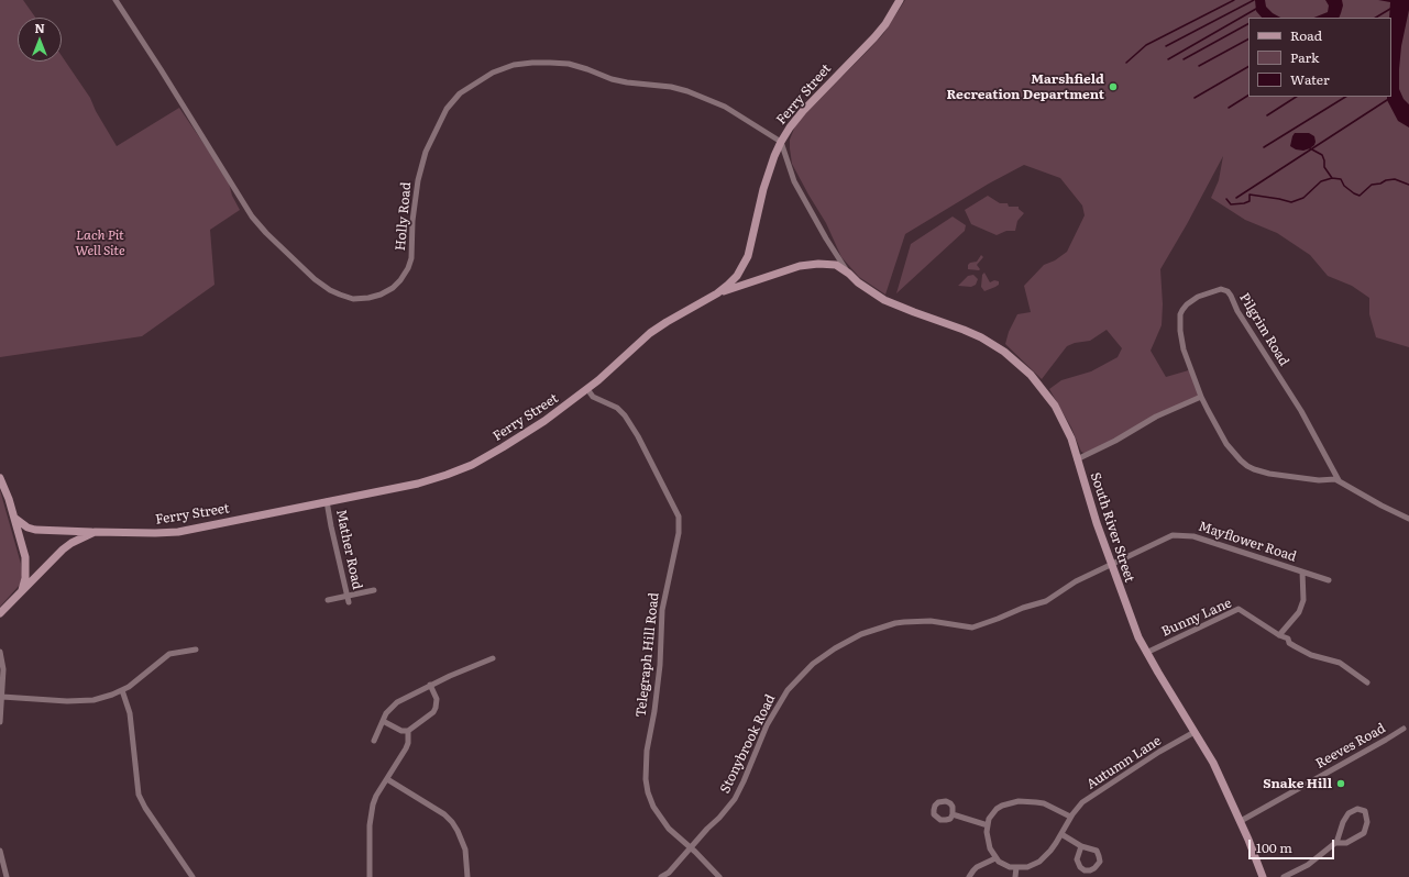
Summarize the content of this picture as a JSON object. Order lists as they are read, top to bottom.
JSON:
{
  "streets": {
    "street": [
      "Ferry Street",
      "Holly Road",
      "Pilgrim Road",
      "South River Street",
      "Mayflower Road",
      "Mather Road",
      "Bunny Lane",
      "Telegraph Hill Road",
      "Stonybrook Road",
      "Reeves Road",
      "Autumn Lane"
    ]
  },
  "crossings": [
    ["Ferry Street", "Holly Road"],
    ["Ferry Street", "South River Street"],
    ["Ferry Street", "Mather Road"],
    ["Ferry Street", "Telegraph Hill Road"],
    ["Holly Road", "South River Street"],
    ["South River Street", "Mayflower Road"],
    ["South River Street", "Bunny Lane"],
    ["South River Street", "Stonybrook Road"],
    ["South River Street", "Reeves Road"],
    ["South River Street", "Autumn Lane"],
    ["Mayflower Road", "Stonybrook Road"],
    ["Telegraph Hill Road", "Stonybrook Road"]
  ],
  "parks": ["Lach Pit Well Site"],
  "places": ["Marshfield Recreation Department", "Snake Hill"],
  "legend": ["Road", "Park", "Water"],
  "scale_bar": "100 m",
  "north": "top"
}
